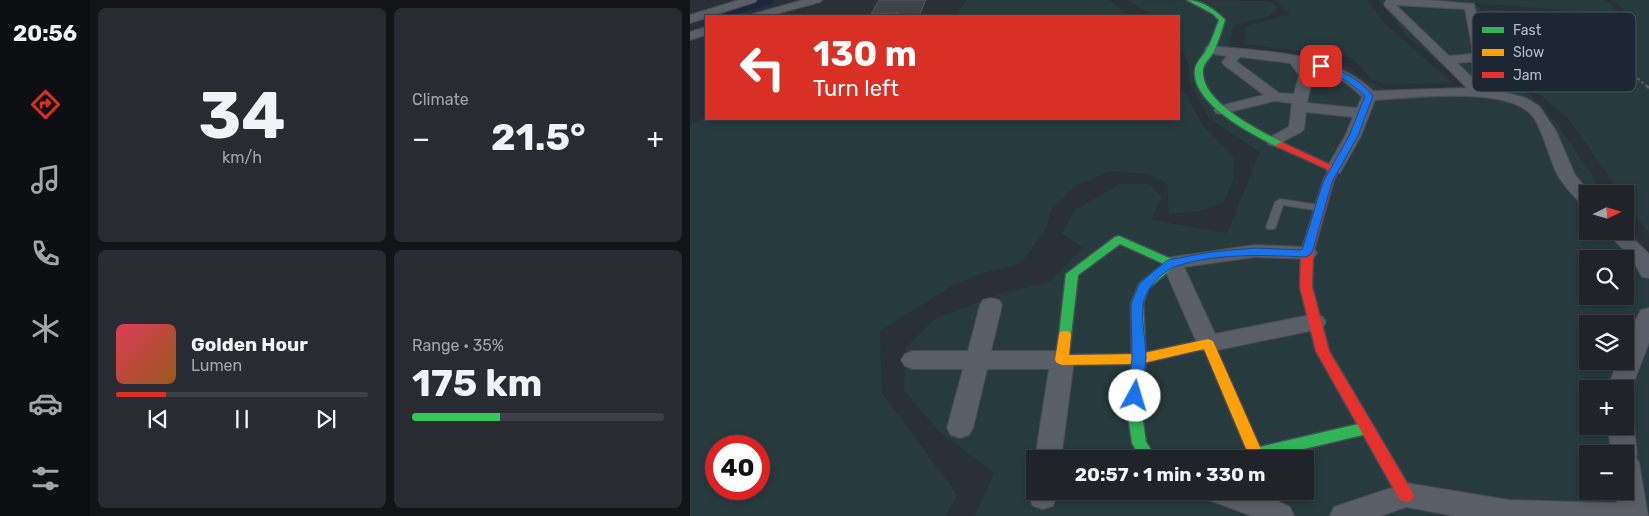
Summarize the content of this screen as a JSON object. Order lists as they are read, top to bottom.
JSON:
{
  "legend": ["Fast", "Slow", "Jam"],
  "north": "right",
  "page": {
    "tabs": "20:56",
    "tile": [
      ["34", "km/h"],
      "Climate",
      ["Range · 35%", "175 km"]
    ],
    "turn": ["130 m", "Turn left"],
    "heat": ["−", "21.5°", "+"],
    "map_buttons": ["+", "−"],
    "song": ["Golden Hour", "Lumen"],
    "limit": "40",
    "trip": "20:57 · 1 min · 330 m"
  }
}
